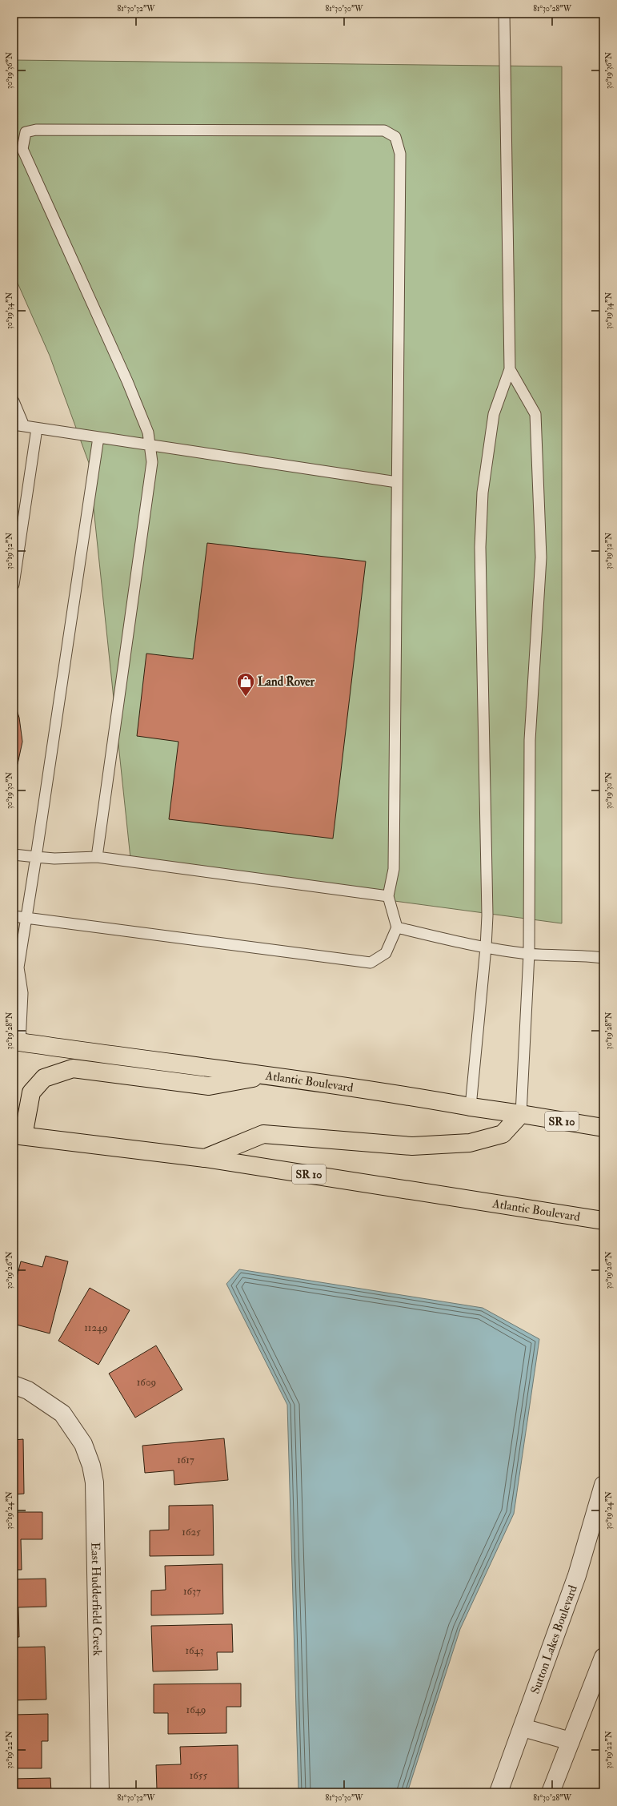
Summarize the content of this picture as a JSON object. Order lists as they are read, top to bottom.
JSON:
{
  "streets": {
    "main road": ["Atlantic Boulevard", "SR 10"],
    "street": ["East Hudderfield Creek", "Sutton Lakes Boulevard"]
  },
  "places": {
    "shop": ["Land Rover"]
  },
  "house_numbers": [
    "11249",
    "1609",
    "1617",
    "1625",
    "1637",
    "1643",
    "1649",
    "1655"
  ],
  "coordinates": [
    "81°30'32\"W",
    "81°30'30\"W",
    "81°30'28\"W",
    "30°19'36\"N",
    "30°19'34\"N",
    "30°19'32\"N",
    "30°19'30\"N",
    "30°19'28\"N",
    "30°19'26\"N",
    "30°19'24\"N",
    "30°19'22\"N"
  ]
}
